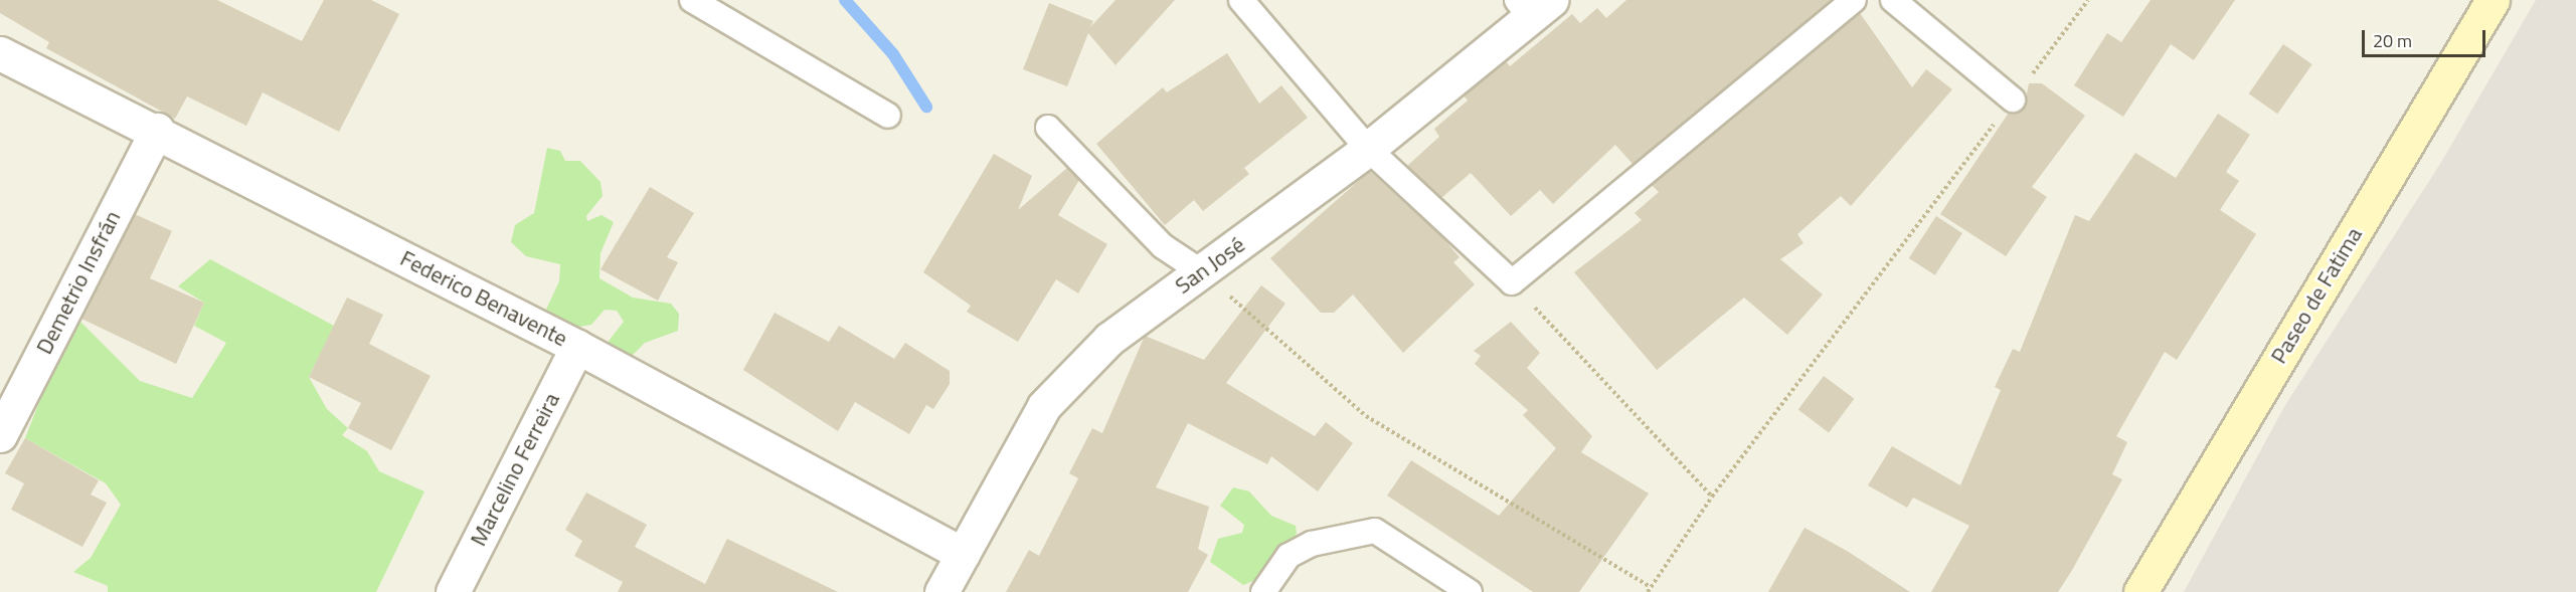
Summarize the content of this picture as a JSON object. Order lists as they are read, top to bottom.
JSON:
{
  "streets": {
    "street": [
      "San José",
      "Demetrio Insfrán",
      "Paseo de Fatima",
      "Federico Benavente",
      "Marcelino Ferreira"
    ]
  },
  "crossings": [
    ["San José", "Federico Benavente"],
    ["Demetrio Insfrán", "Federico Benavente"],
    ["Federico Benavente", "Marcelino Ferreira"]
  ],
  "scale_bar": "20 m"
}
